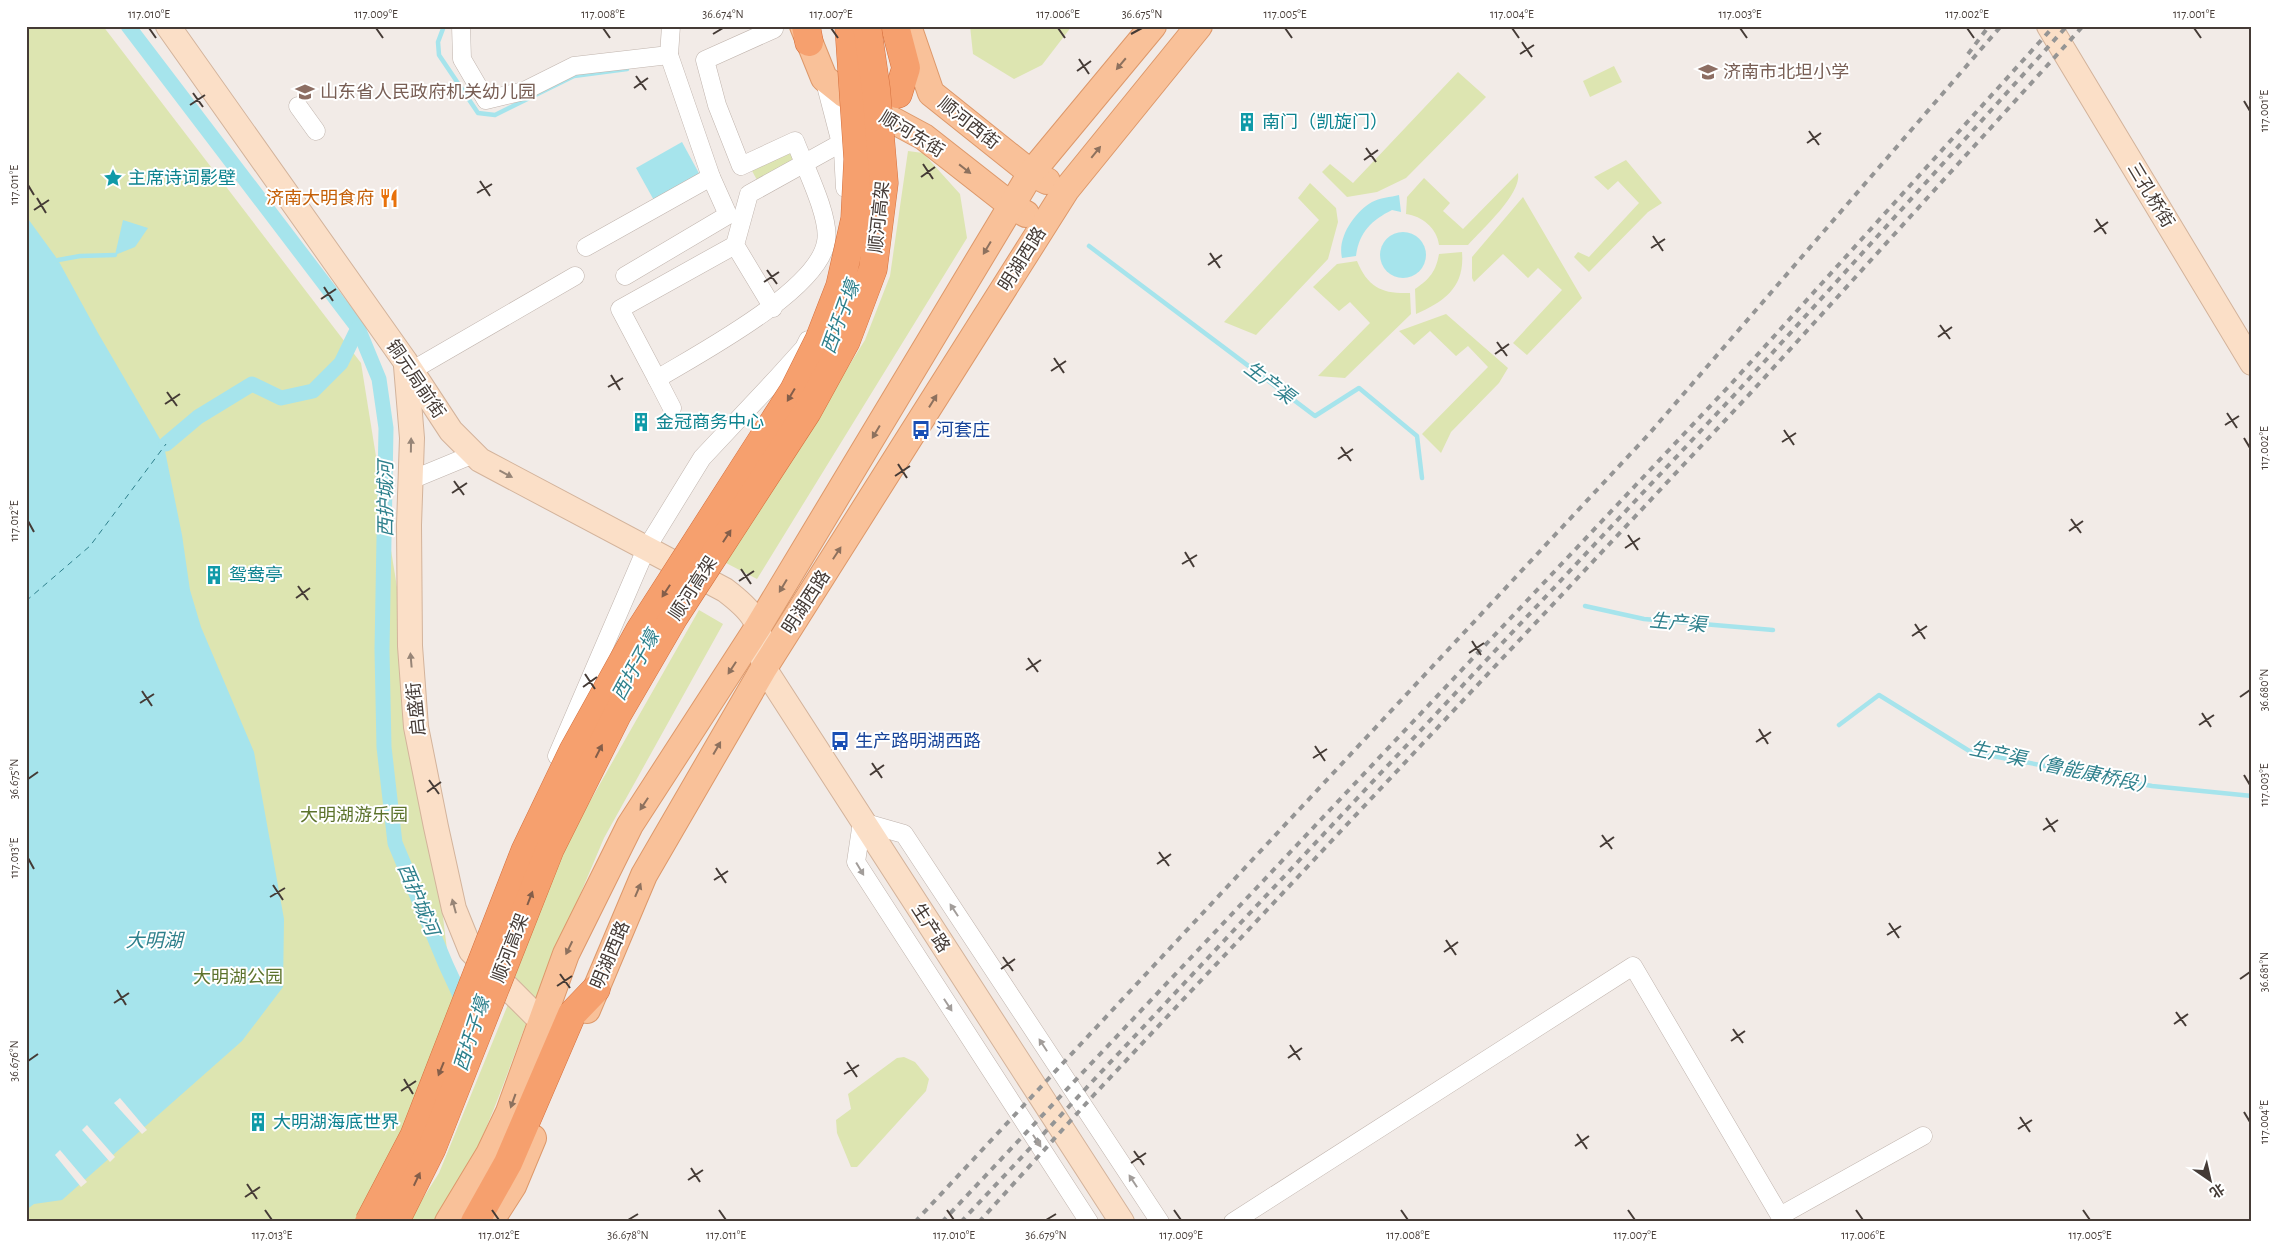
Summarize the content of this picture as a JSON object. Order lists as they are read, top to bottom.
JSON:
{
  "streets": {
    "highway": ["顺河高架"],
    "main road": ["顺河西街", "顺河东街", "明湖西路"],
    "street": [
      "三孔桥街",
      "铜元局前街",
      "启盛街",
      "生产路"
    ]
  },
  "crossings": [
    ["顺河西街", "明湖西路"],
    ["顺河东街", "明湖西路"],
    ["明湖西路", "铜元局前街"],
    ["明湖西路", "启盛街"],
    ["明湖西路", "生产路"],
    ["铜元局前街", "启盛街"],
    ["铜元局前街", "生产路"]
  ],
  "one_way": ["顺河东街", "启盛街"],
  "water": [
    "西圩子壕",
    "生产渠",
    "西护城河",
    "生产渠（鲁能康桥段）",
    "大明湖"
  ],
  "parks": ["大明湖游乐园", "大明湖公园"],
  "places": {
    "school or university": ["济南市北坦小学", "山东省人民政府机关幼儿园"],
    "building": [
      "南门（凯旋门）",
      "金冠商务中心",
      "鸳鸯亭",
      "大明湖海底世界"
    ],
    "place": ["主席诗词影壁"],
    "restaurant": ["济南大明食府"],
    "bus stop": ["河套庄", "生产路明湖西路"]
  },
  "north": "bottom right",
  "coordinates": [
    "117.010°E",
    "117.009°E",
    "117.008°E",
    "36.674°N",
    "117.007°E",
    "117.006°E",
    "36.675°N",
    "117.005°E",
    "117.004°E",
    "117.003°E",
    "117.002°E",
    "117.001°E",
    "117.011°E",
    "117.012°E",
    "36.680°N",
    "117.013°E",
    "36.681°N",
    "36.676°N",
    "36.678°N",
    "36.679°N"
  ]
}
